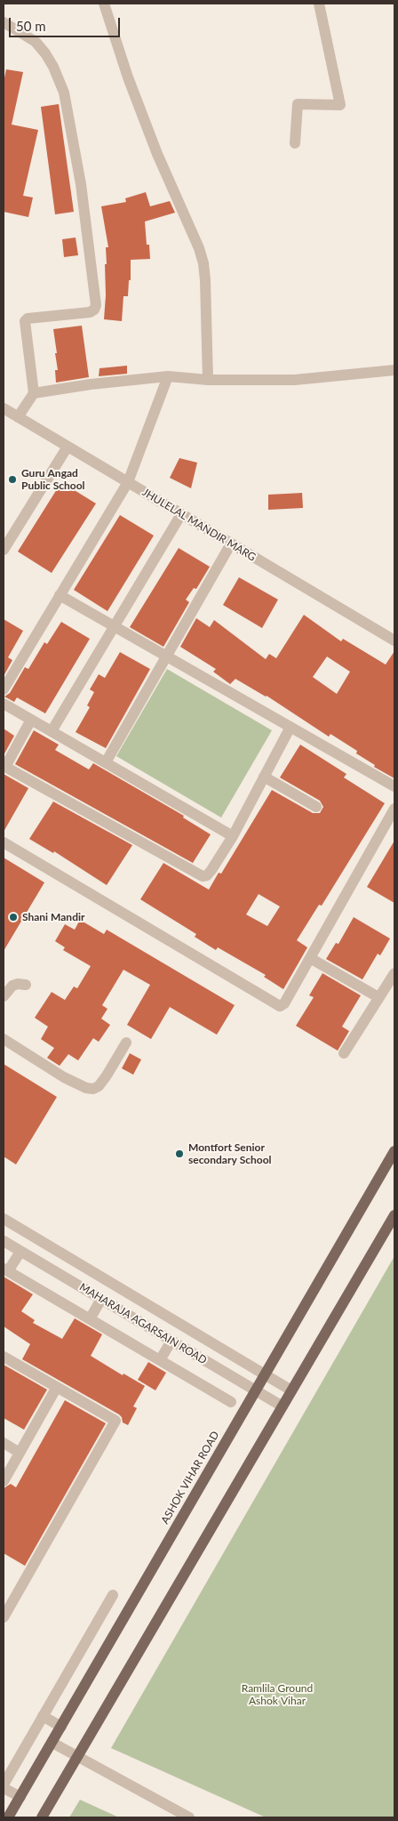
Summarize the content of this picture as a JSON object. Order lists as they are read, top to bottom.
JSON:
{
  "streets": {
    "main road": ["ASHOK VIHAR ROAD"],
    "street": ["JHULELAL MANDIR MARG", "MAHARAJA AGARSAIN ROAD"]
  },
  "crossings": [
    ["MAHARAJA AGARSAIN ROAD", "ASHOK VIHAR ROAD"]
  ],
  "parks": ["Ramlila Ground Ashok Vihar"],
  "places": ["Guru Angad Public School", "Shani Mandir", "Montfort Senior secondary School"],
  "scale_bar": "50 m"
}
